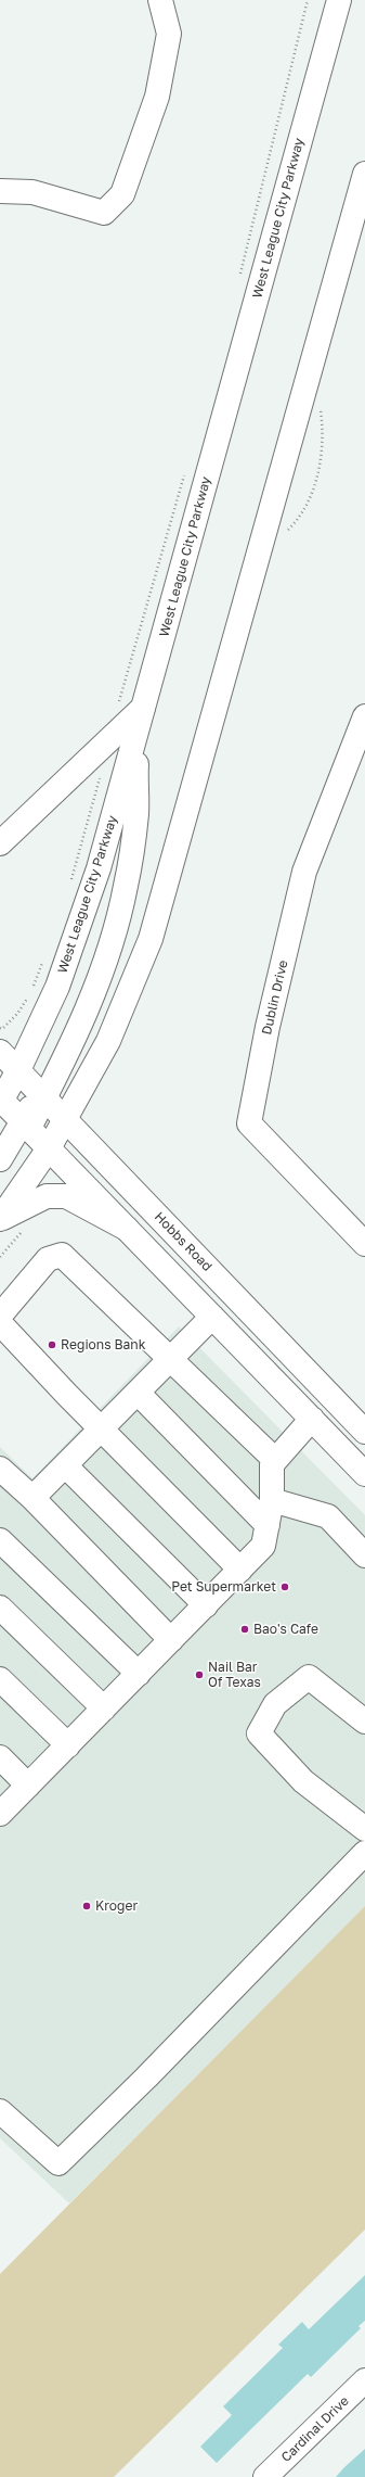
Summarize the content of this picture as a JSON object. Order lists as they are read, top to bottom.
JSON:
{
  "streets": {
    "main road": [
      "West League City Parkway",
      "Dublin Drive",
      "Hobbs Road",
      "Cardinal Drive"
    ]
  },
  "crossings": [
    ["West League City Parkway", "Hobbs Road"]
  ],
  "places": [
    "Regions Bank",
    "Pet Supermarket",
    "Bao's Cafe",
    "Nail Bar Of Texas",
    "Kroger"
  ]
}
